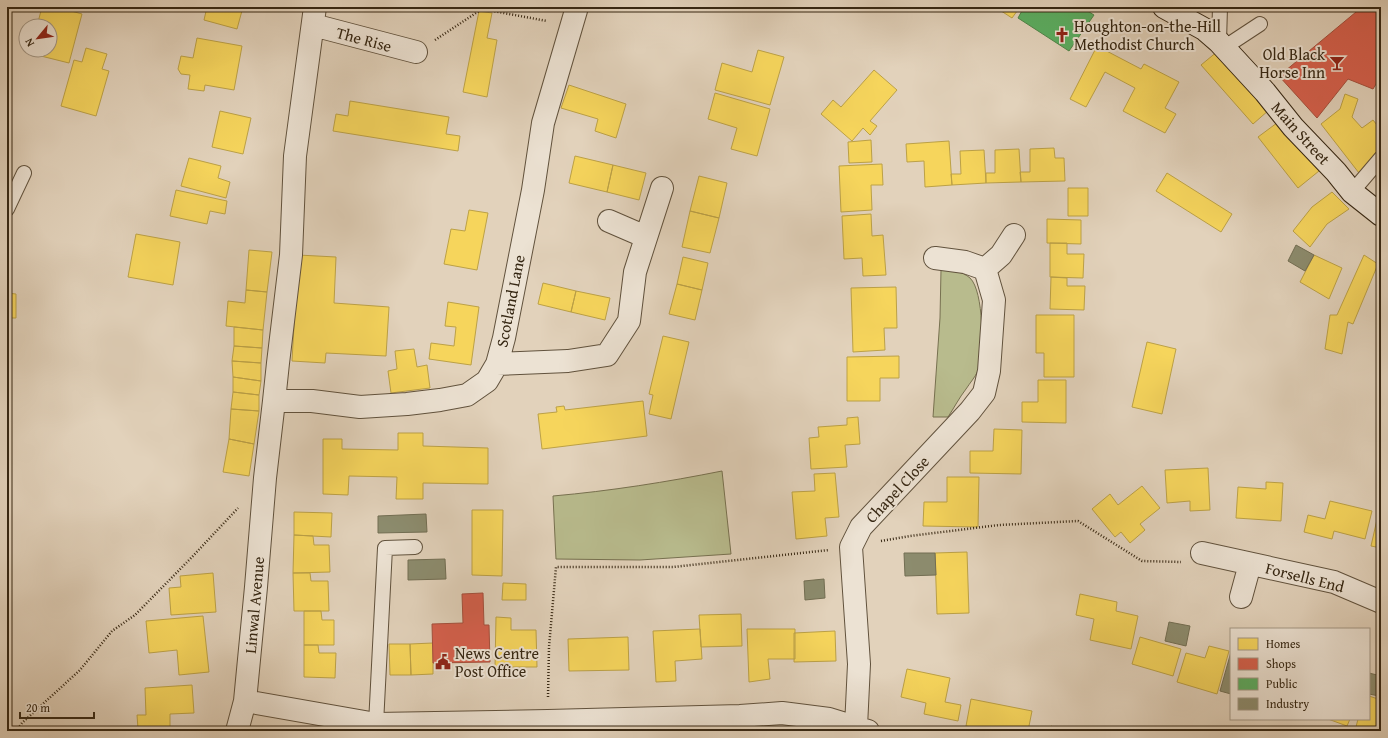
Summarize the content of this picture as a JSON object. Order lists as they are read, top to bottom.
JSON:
{
  "streets": {
    "street": [
      "The Rise",
      "Main Street",
      "Scotland Lane",
      "Chapel Close",
      "Forsells End",
      "Linwal Avenue"
    ]
  },
  "crossings": [
    ["Scotland Lane", "Linwal Avenue"]
  ],
  "places": {
    "church": ["Houghton-on-the-Hill Methodist Church"],
    "bar": ["Old Black Horse Inn"],
    "public building": ["News Centre Post Office"]
  },
  "legend": [
    "Homes",
    "Shops",
    "Public",
    "Industry"
  ],
  "scale_bar": "20 m",
  "north": "bottom left"
}
